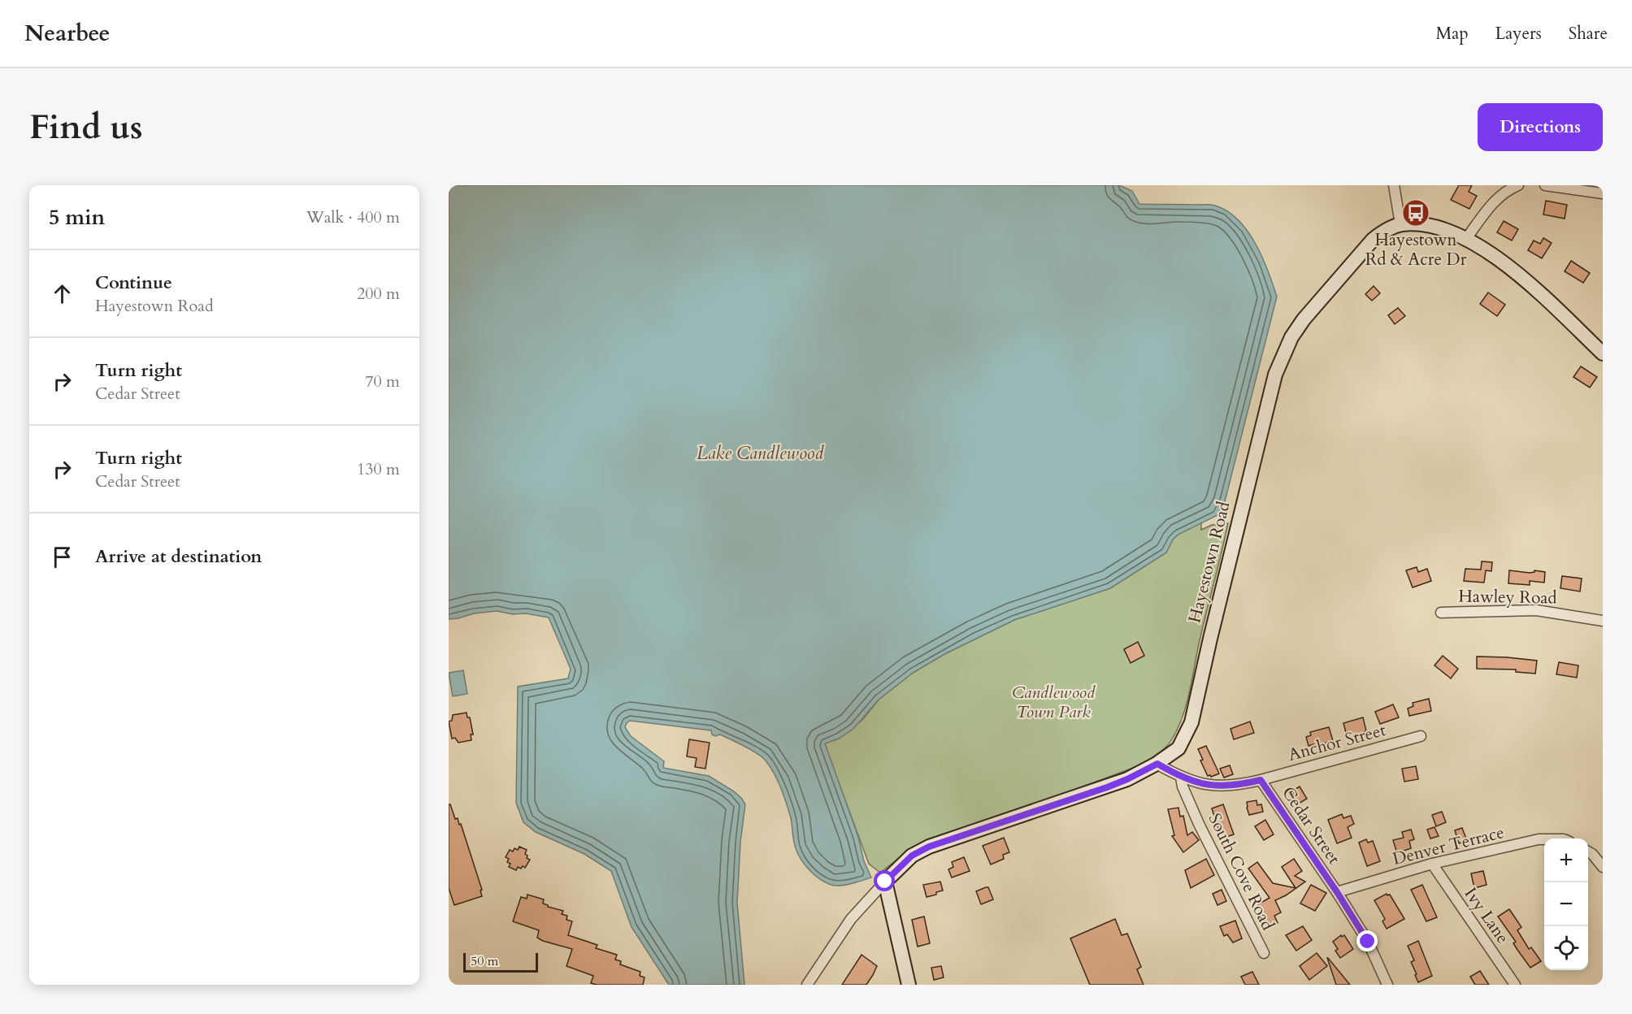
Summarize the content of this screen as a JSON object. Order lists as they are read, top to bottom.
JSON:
{
  "streets": {
    "street": [
      "Hayestown Road",
      "Hawley Road",
      "Anchor Street",
      "Cedar Street",
      "Denver Terrace",
      "South Cove Road",
      "Ivy Lane"
    ]
  },
  "crossings": [
    ["Hayestown Road", "Cedar Street"],
    ["Anchor Street", "Cedar Street"],
    ["Cedar Street", "Denver Terrace"],
    ["Cedar Street", "South Cove Road"],
    ["Denver Terrace", "Ivy Lane"]
  ],
  "water": ["Lake Candlewood"],
  "parks": ["Candlewood Town Park"],
  "places": {
    "bus stop": ["Hayestown Rd & Acre Dr"]
  },
  "scale_bar": "50 m",
  "page": {
    "header": "Nearbee",
    "nav": ["Map", "Layers", "Share"],
    "buttons": "Directions",
    "title": "Find us",
    "heading": ["5 min", "Walk · 400 m"],
    "list": [
      ["Continue", "Hayestown Road", "200 m"],
      ["Turn right", "Cedar Street", "70 m"],
      ["Turn right", "Cedar Street", "130 m"],
      "Arrive at destination"
    ],
    "map_buttons": ["+", "−"],
    "scale": "50 m"
  }
}
